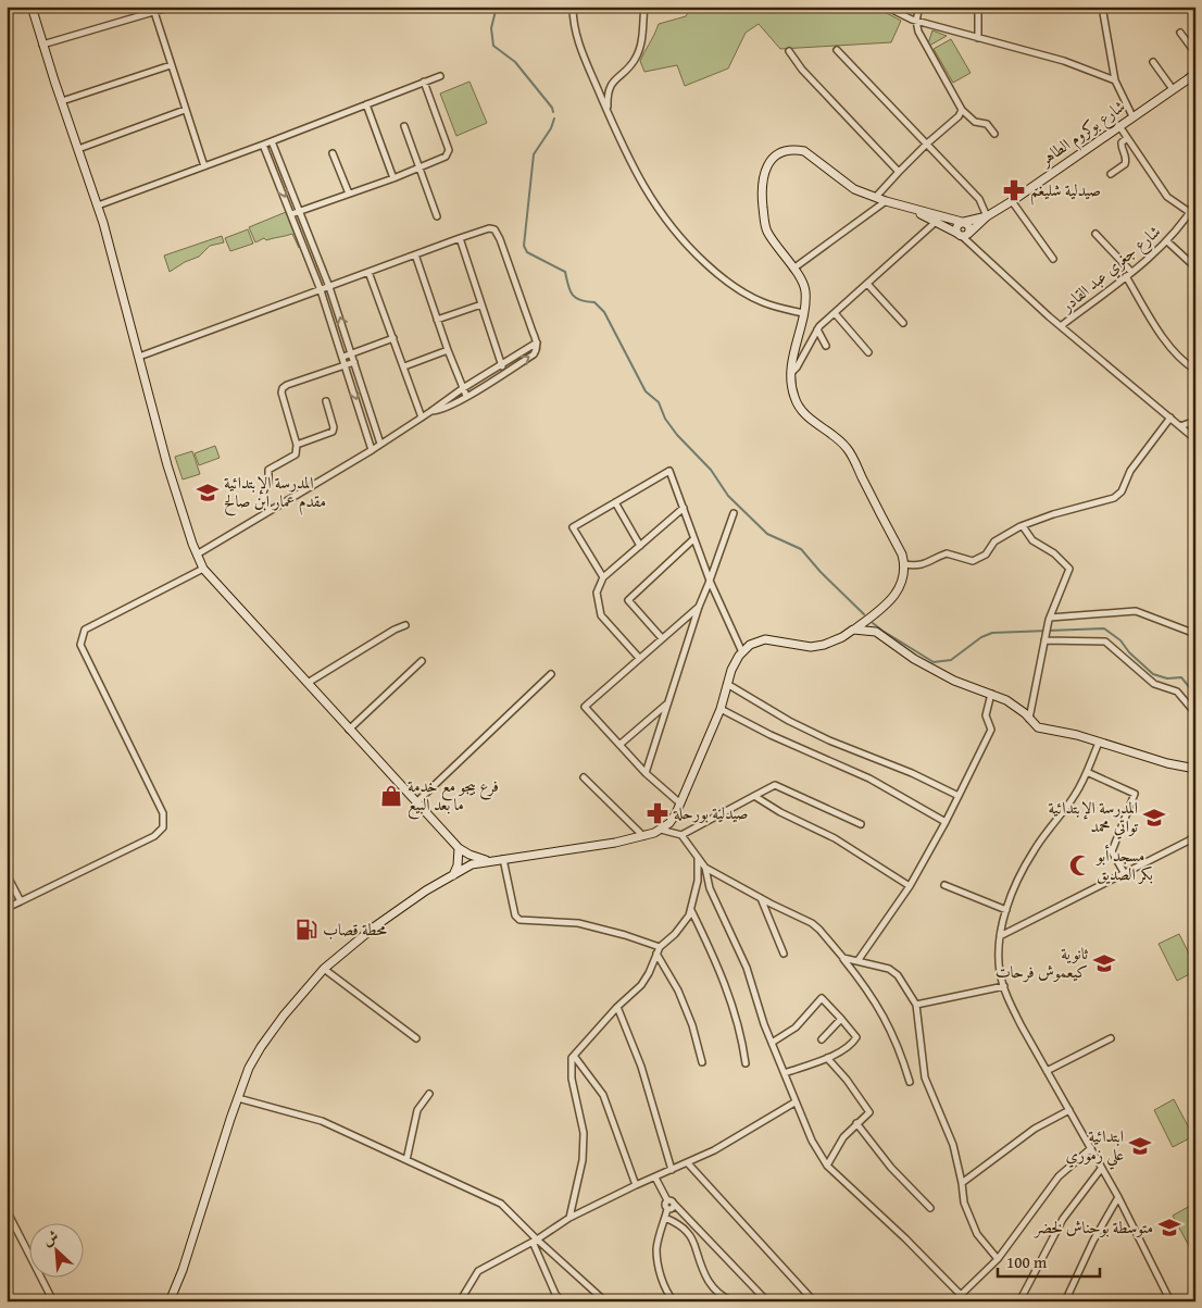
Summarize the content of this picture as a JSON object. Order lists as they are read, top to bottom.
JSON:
{
  "streets": {
    "main road": ["شارع بوكروم الطاهر"],
    "street": ["شارع جغري عبد القادر"]
  },
  "places": {
    "pharmacy": ["صيدلية شليغم", "صيدلية بورحلة"],
    "school or university": [
      "المدرسة الإبتدائية مقدم عمار ابن صالح",
      "المدرسة الإبتدائية تواتي محمد",
      "ثانوية كيعموش فرحات",
      "ابتدائية علي زموري",
      "متوسطة بوحناش لخضر"
    ],
    "shop": ["فرع بيجو مع خدمة ما بعد البيع"],
    "mosque": ["مسجد أبو بكر الصديق"],
    "fuel station": ["محطة قصاب"]
  },
  "scale_bar": "100 m",
  "north": "top left"
}
